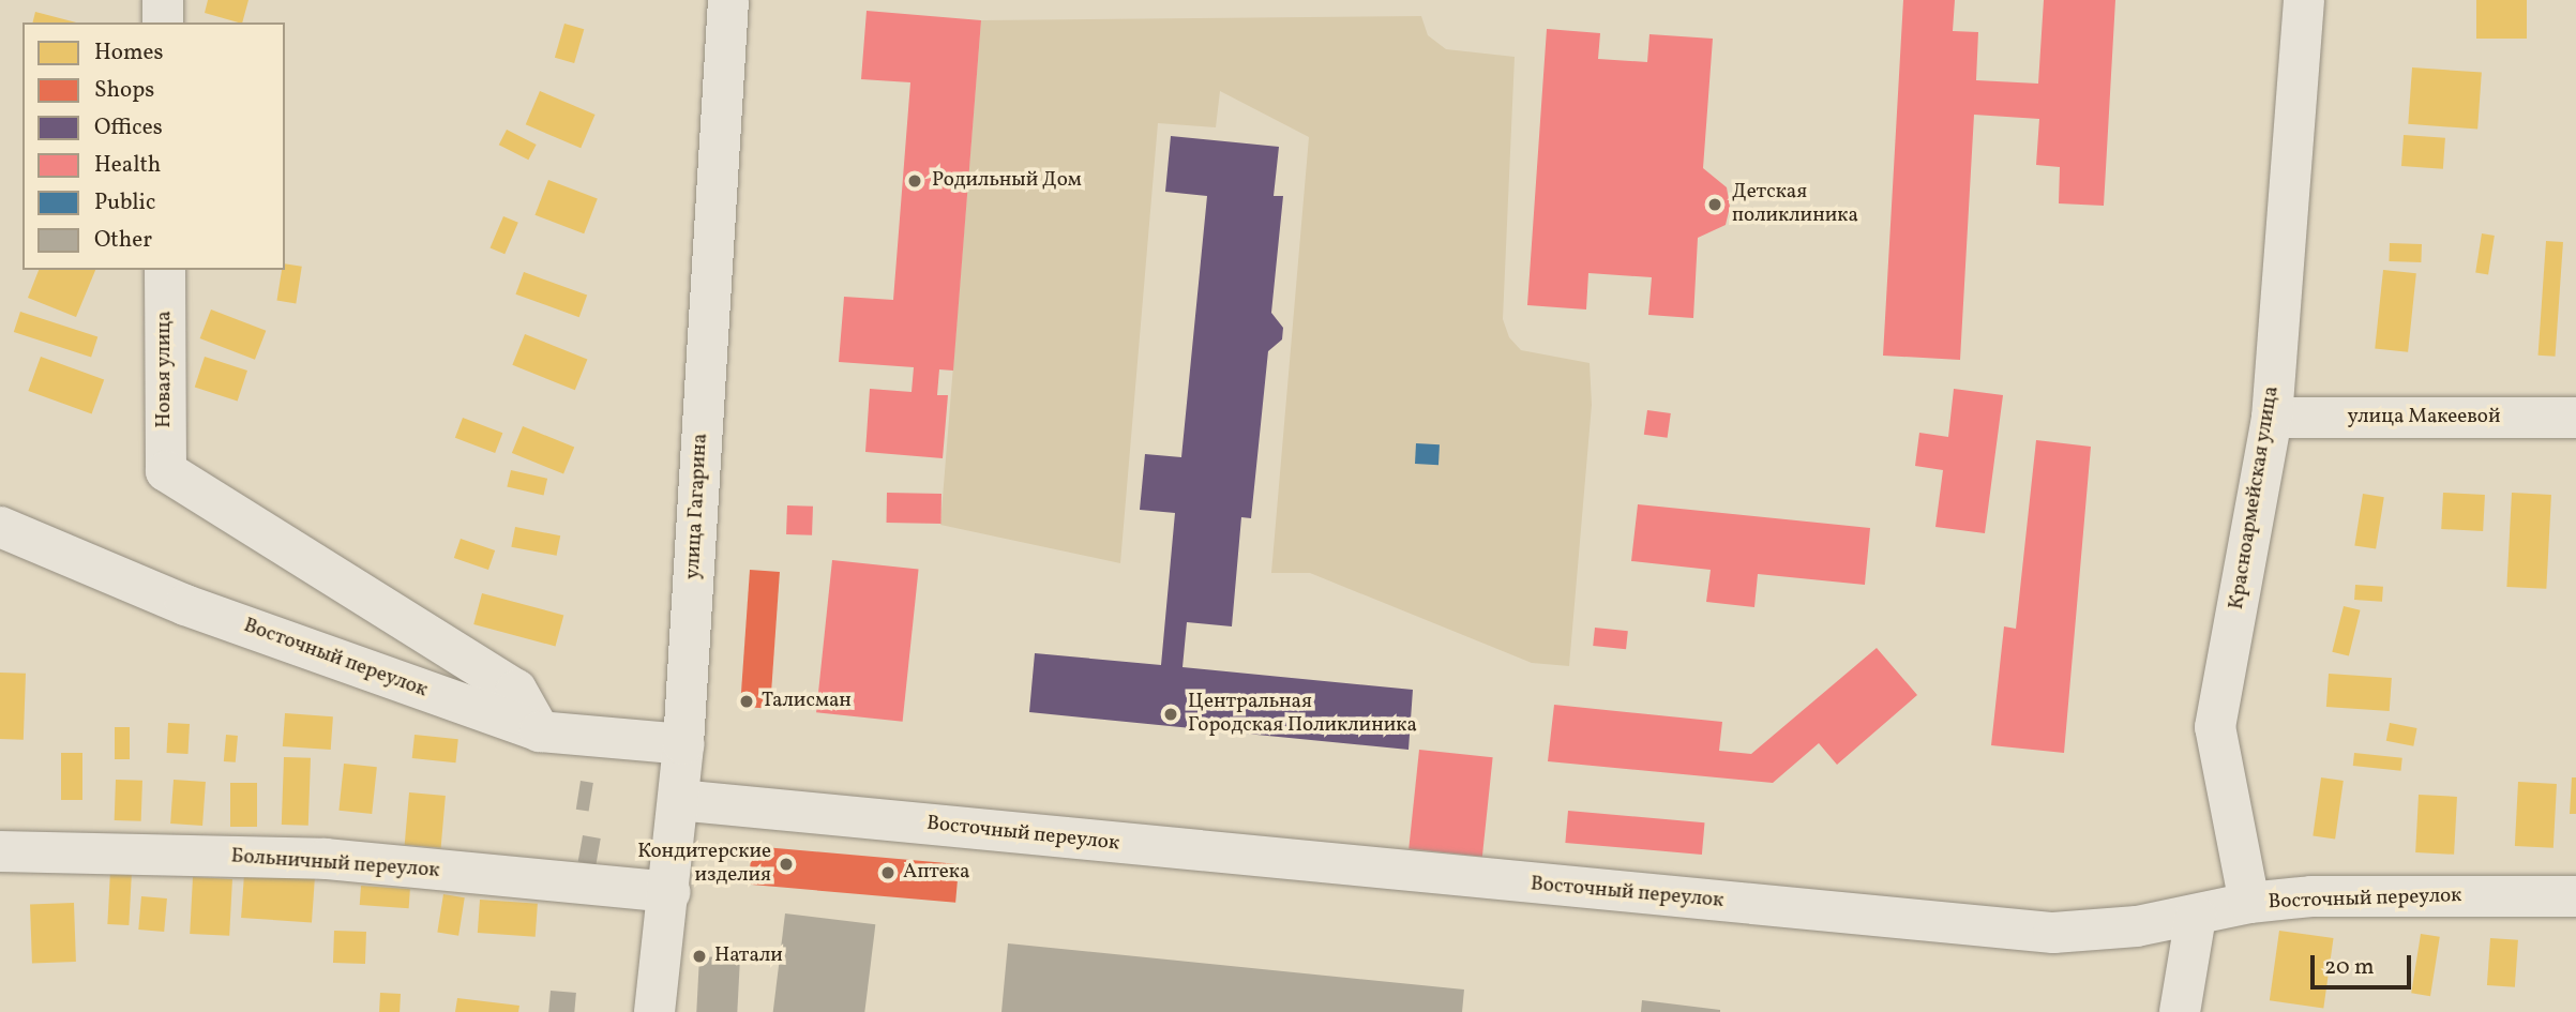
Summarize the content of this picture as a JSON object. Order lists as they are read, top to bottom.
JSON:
{
  "streets": {
    "street": [
      "Новая улица",
      "улица Макеевой",
      "Красноармейская улица",
      "улица Гагарина",
      "Восточный переулок",
      "Больничный переулок"
    ]
  },
  "crossings": [
    ["Новая улица", "Восточный переулок"],
    ["улица Макеевой", "Красноармейская улица"],
    ["Красноармейская улица", "Восточный переулок"],
    ["улица Гагарина", "Восточный переулок"],
    ["улица Гагарина", "Больничный переулок"]
  ],
  "places": [
    "Родильный Дом",
    "Детская поликлиника",
    "Талисман",
    "Центральная Городская Поликлиника",
    "Кондитерские изделия",
    "Аптека",
    "Натали"
  ],
  "legend": [
    "Homes",
    "Shops",
    "Offices",
    "Health",
    "Public",
    "Other"
  ],
  "scale_bar": "20 m"
}
